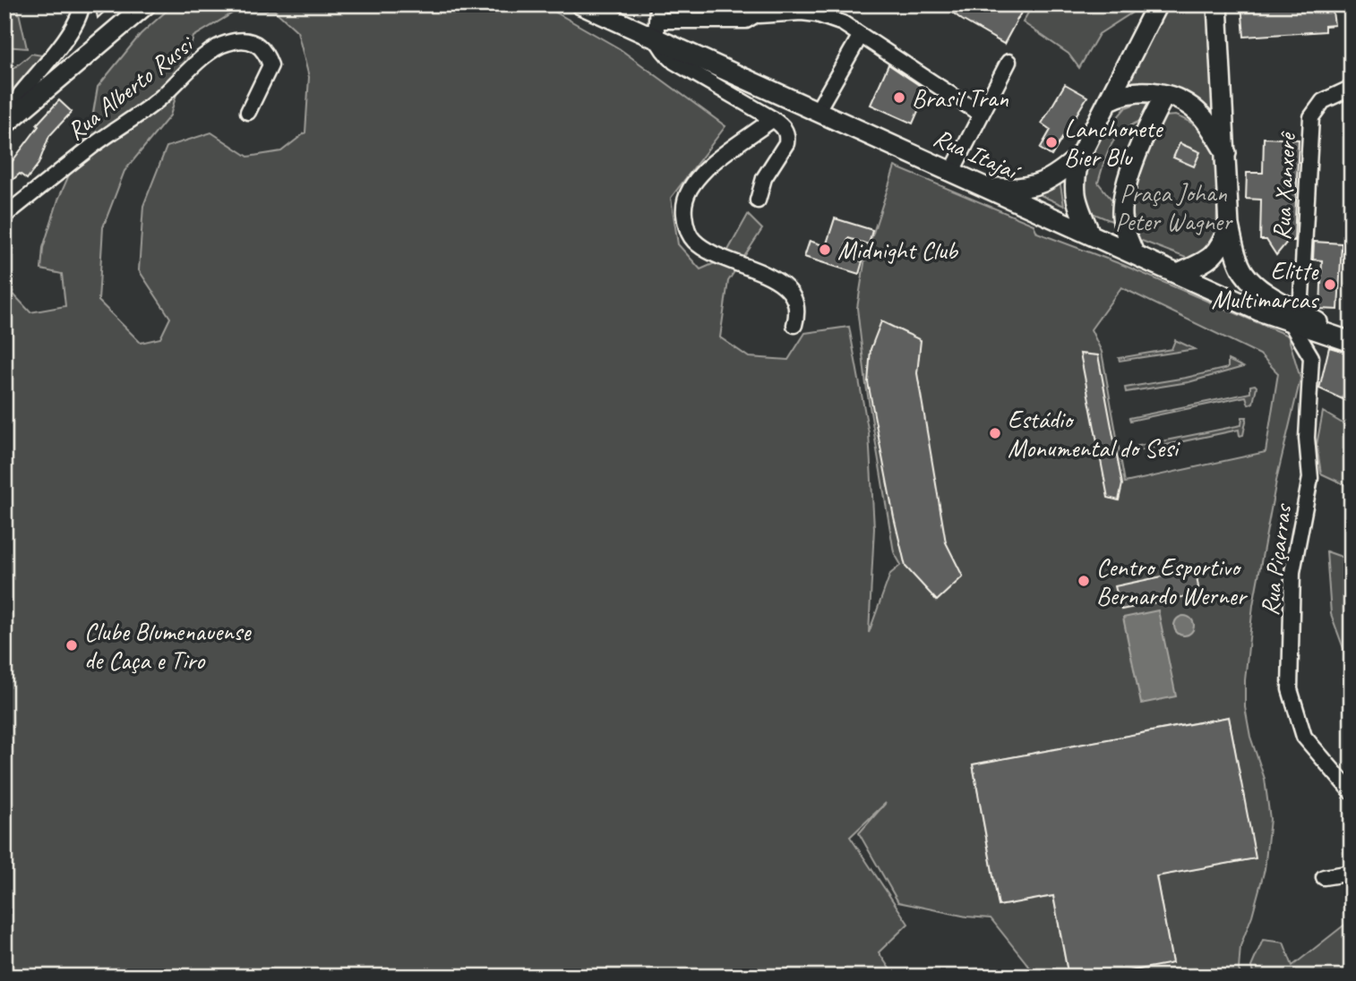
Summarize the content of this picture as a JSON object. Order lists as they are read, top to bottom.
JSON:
{
  "streets": {
    "main road": ["Rua Itajaí"],
    "street": ["Rua Alberto Russi", "Rua Xanxerê", "Rua Piçarras"]
  },
  "crossings": [
    ["Rua Itajaí", "Rua Xanxerê"],
    ["Rua Itajaí", "Rua Piçarras"],
    ["Rua Xanxerê", "Rua Piçarras"]
  ],
  "parks": ["Praça Johan Peter Wagner"],
  "places": [
    "Brasil Tran",
    "Lanchonete Bier Blu",
    "Midnight Club",
    "Elitte Multimarcas",
    "Estádio Monumental do Sesi",
    "Centro Esportivo Bernardo Werner",
    "Clube Blumenauense de Caça e Tiro"
  ]
}
